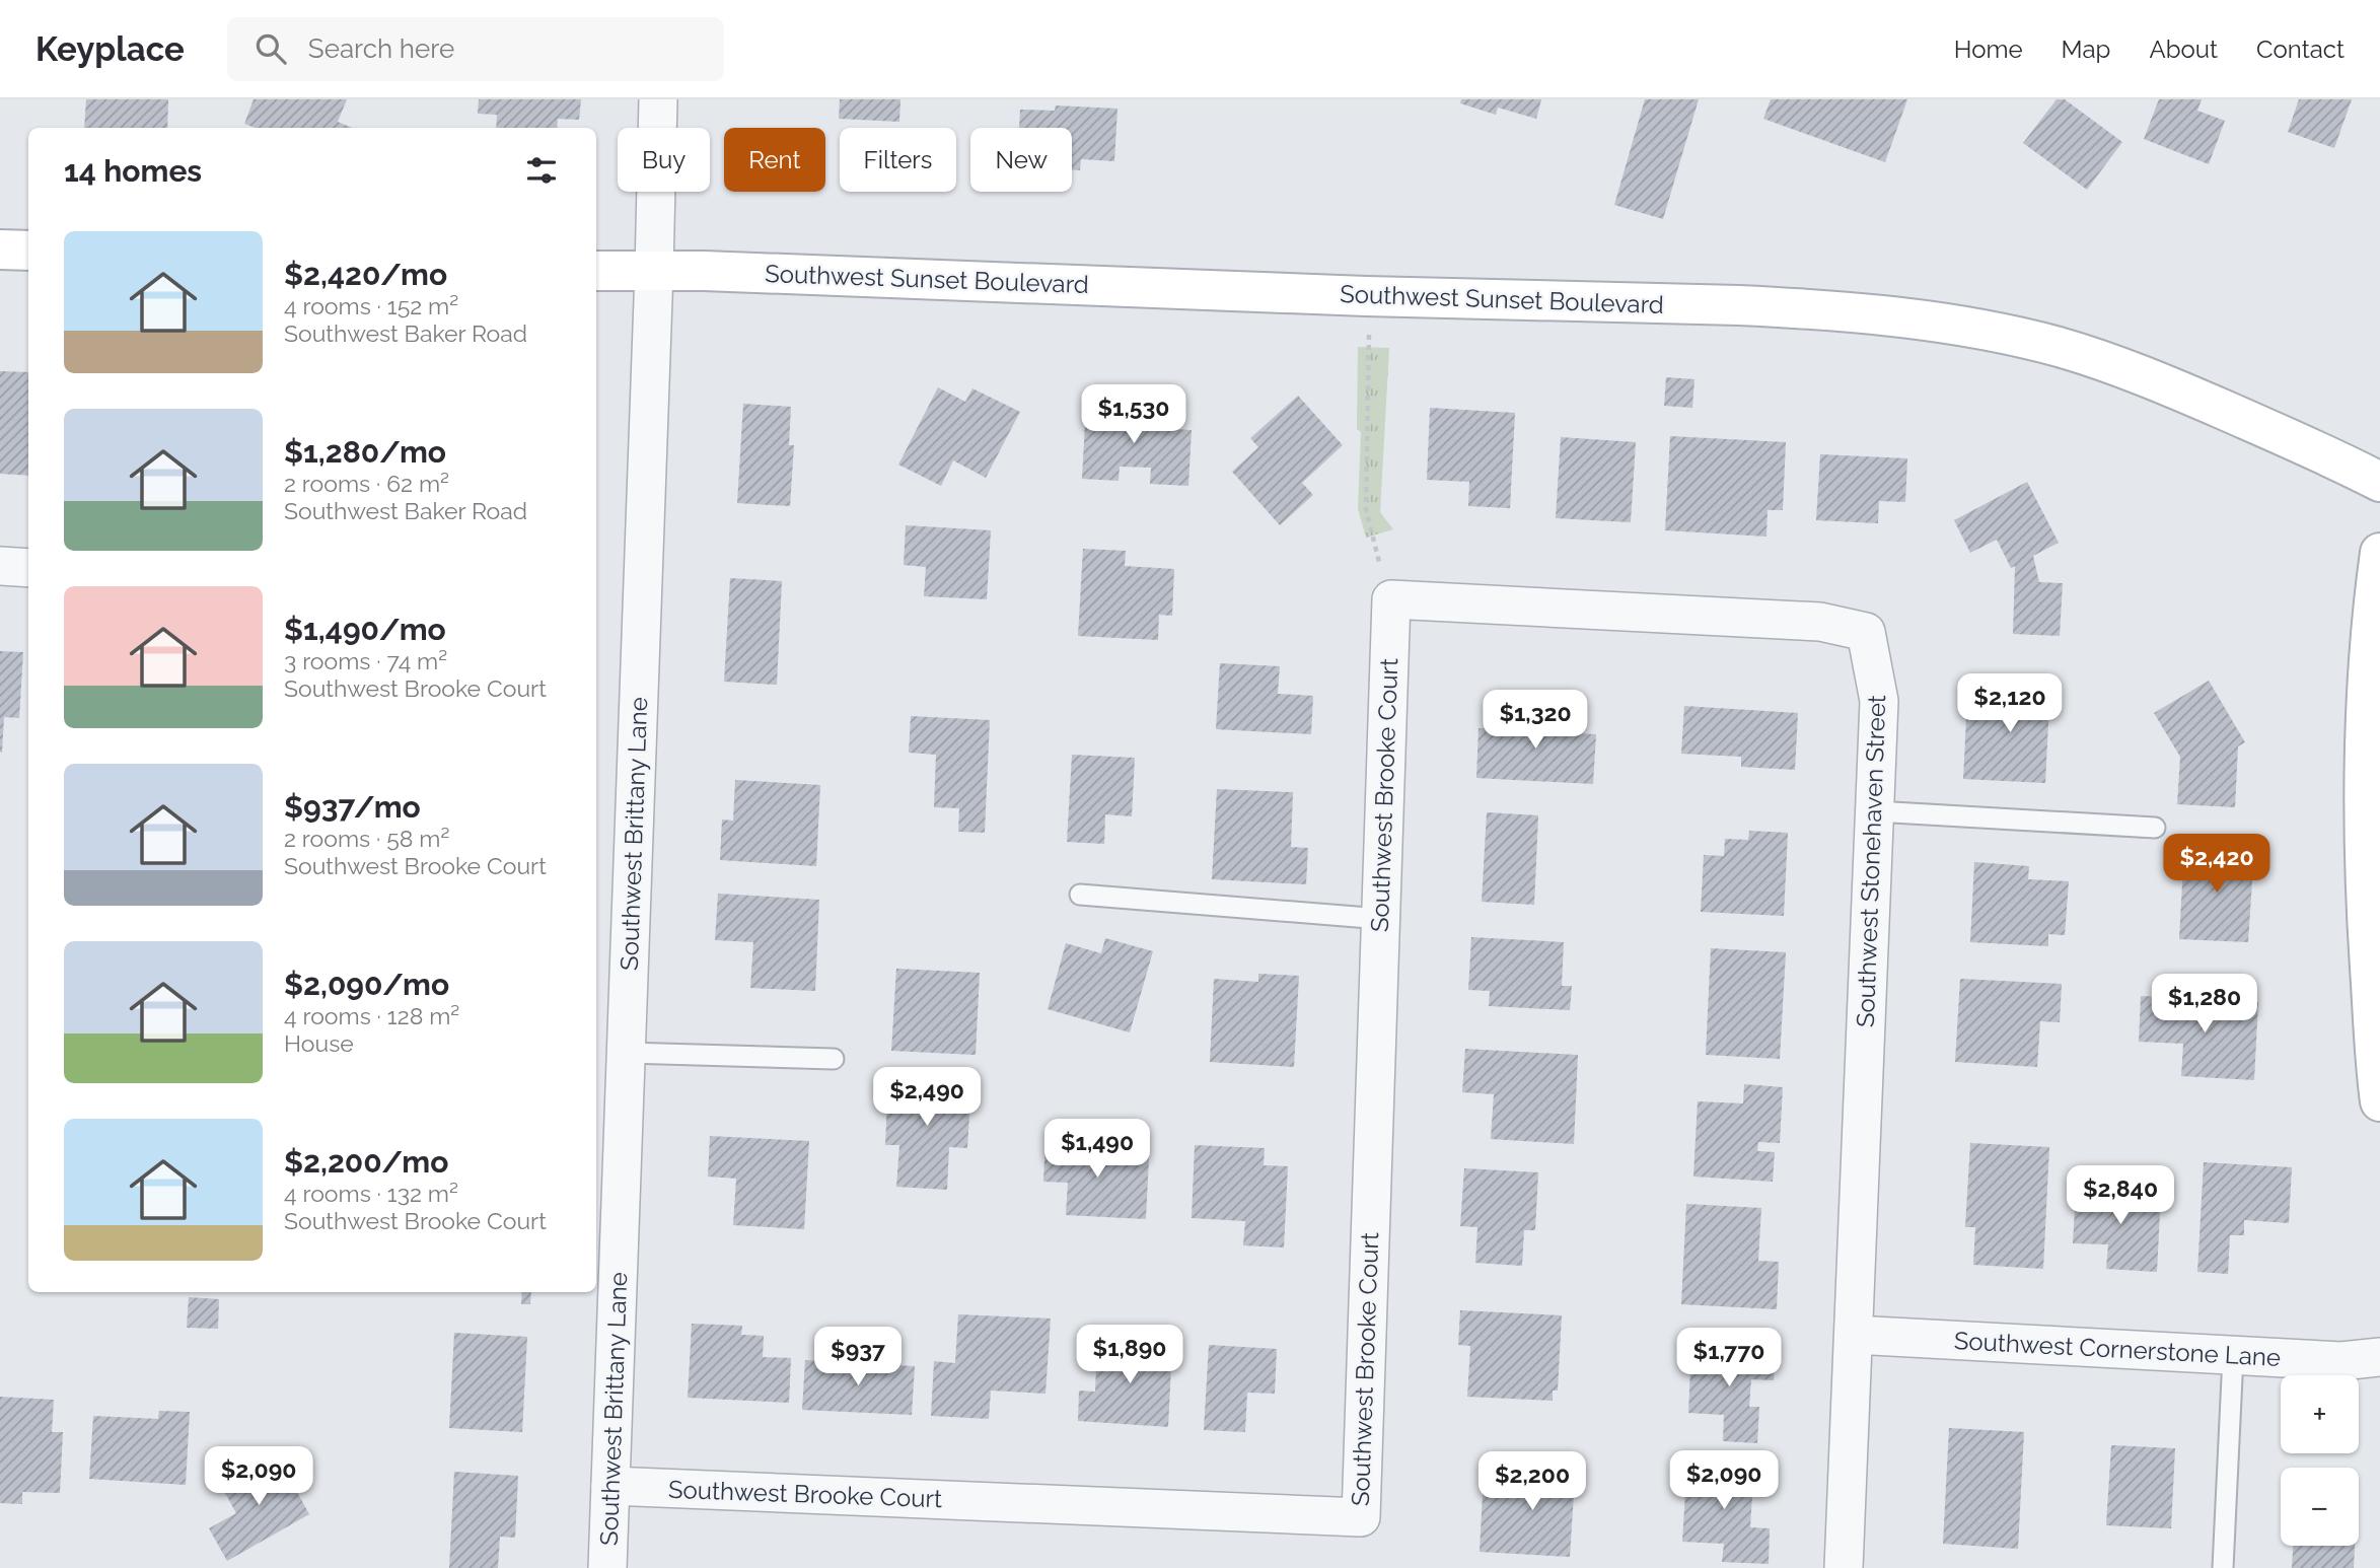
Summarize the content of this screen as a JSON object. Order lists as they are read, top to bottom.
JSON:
{
  "streets": {
    "main road": ["Southwest Sunset Boulevard"],
    "street": [
      "Southwest Brooke Court",
      "Southwest Brittany Lane",
      "Southwest Stonehaven Street",
      "Southwest Cornerstone Lane"
    ]
  },
  "crossings": [
    ["Southwest Sunset Boulevard", "Southwest Brittany Lane"],
    ["Southwest Brooke Court", "Southwest Brittany Lane"],
    ["Southwest Brooke Court", "Southwest Stonehaven Street"],
    ["Southwest Stonehaven Street", "Southwest Cornerstone Lane"]
  ],
  "page": {
    "header": "Keyplace",
    "search": "Search here",
    "nav": [
      "Home",
      "Map",
      "About",
      "Contact"
    ],
    "chip": [
      "Buy",
      "Rent",
      "Filters",
      "New"
    ],
    "heading": "14 homes",
    "list": [
      {
        "name": "$2,420/mo",
        "note": "4 rooms · 152 m² · Southwest Baker Road"
      },
      {
        "name": "$1,280/mo",
        "note": "2 rooms · 62 m² · Southwest Baker Road"
      },
      {
        "name": "$1,490/mo",
        "note": "3 rooms · 74 m² · Southwest Brooke Court"
      },
      {
        "name": "$937/mo",
        "note": "2 rooms · 58 m² · Southwest Brooke Court"
      },
      {
        "name": "$2,090/mo",
        "note": "4 rooms · 128 m² · House"
      },
      {
        "name": "$2,200/mo",
        "note": "4 rooms · 132 m² · Southwest Brooke Court"
      }
    ],
    "price": [
      "$1,530",
      "$2,120",
      "$1,320",
      "$2,420",
      "$1,280",
      "$2,490",
      "$1,490",
      "$2,840",
      "$1,890",
      "$937",
      "$1,770",
      "$2,090",
      "$2,090",
      "$2,200"
    ],
    "map_buttons": ["+", "−"]
  }
}
